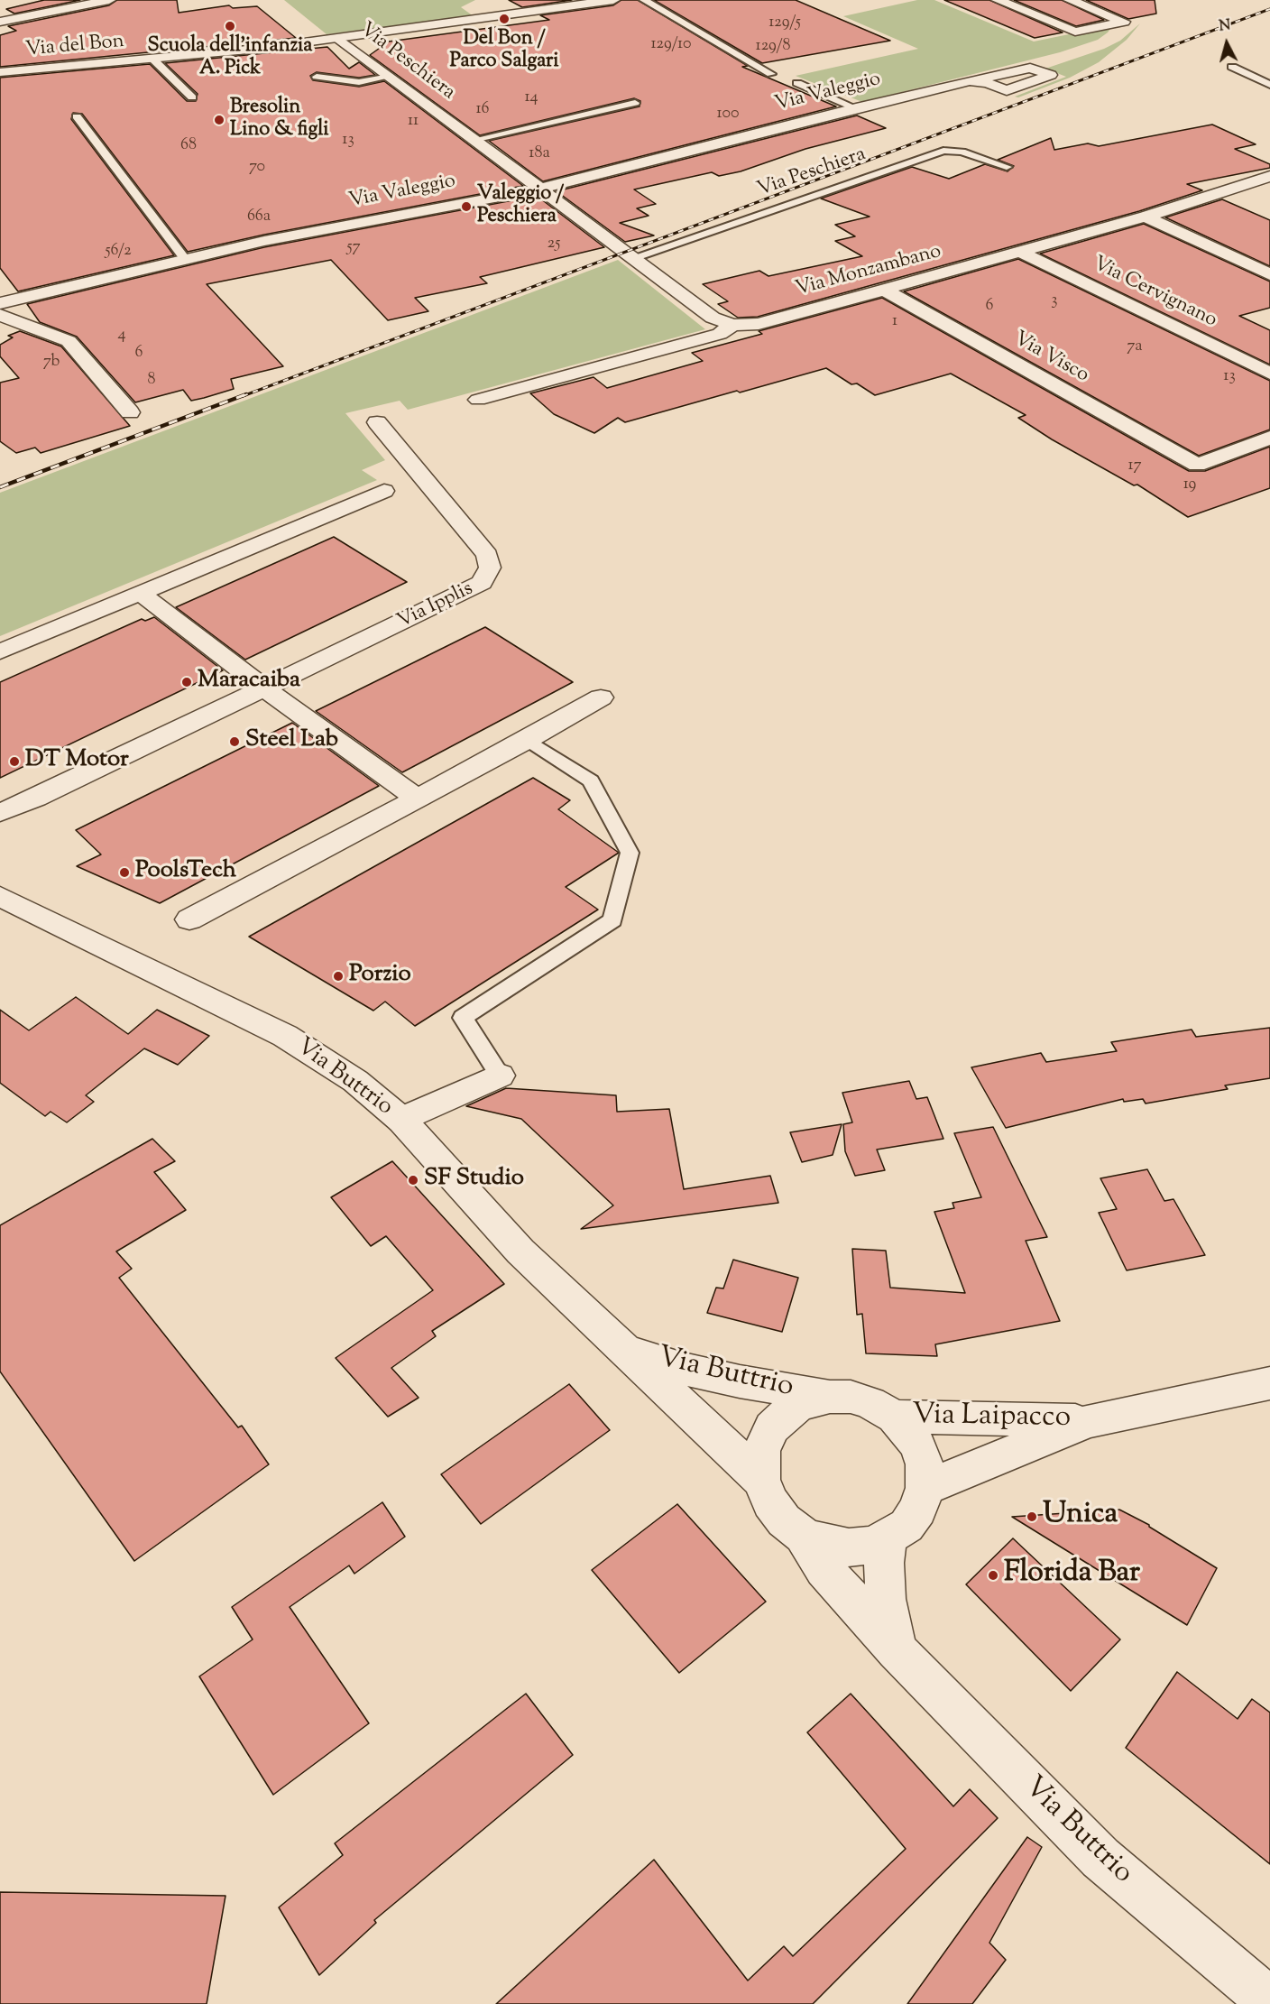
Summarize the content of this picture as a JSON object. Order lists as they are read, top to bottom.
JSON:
{
  "streets": {
    "street": [
      "Via del Bon",
      "Via Peschiera",
      "Via Valeggio",
      "Via Monzambano",
      "Via Cervignano",
      "Via Visco",
      "Via Ipplis",
      "Via Buttrio",
      "Via Laipacco"
    ]
  },
  "crossings": [
    ["Via del Bon", "Via Peschiera"],
    ["Via Peschiera", "Via Valeggio"],
    ["Via Peschiera", "Via Monzambano"],
    ["Via Monzambano", "Via Cervignano"],
    ["Via Monzambano", "Via Visco"],
    ["Via Buttrio", "Via Laipacco"]
  ],
  "places": [
    "Del Bon / Parco Salgari",
    "Scuola dell'infanzia A. Pick",
    "Bresolin Lino & figli",
    "Valeggio / Peschiera",
    "Maracaiba",
    "Steel Lab",
    "DT Motor",
    "PoolsTech",
    "Porzio",
    "SF Studio",
    "Unica",
    "Florida Bar"
  ],
  "house_numbers": [
    "129/5",
    "129/10",
    "129/8",
    "14",
    "16",
    "100",
    "11",
    "13",
    "68",
    "18a",
    "70",
    "66a",
    "25",
    "57",
    "56/2",
    "3",
    "6",
    "1",
    "4",
    "7a",
    "6",
    "7b",
    "13",
    "8",
    "17",
    "19"
  ],
  "north": "top"
}
